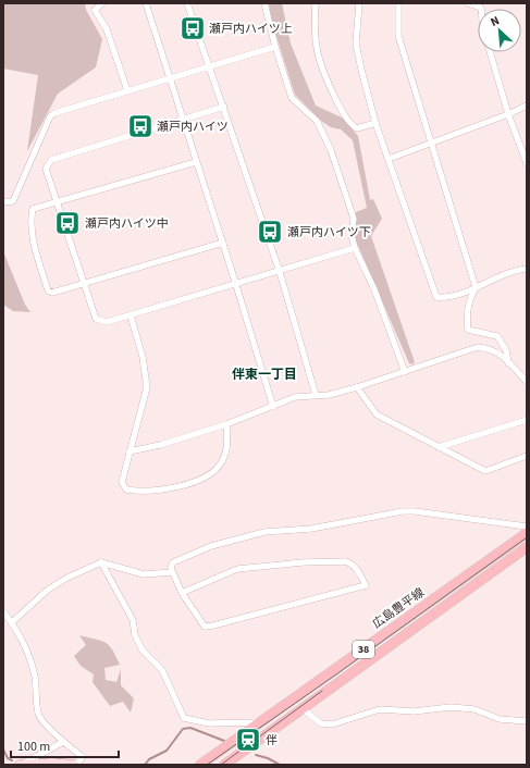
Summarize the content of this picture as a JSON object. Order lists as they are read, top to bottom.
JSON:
{
  "streets": {
    "main road": ["広島豊平線", "38"]
  },
  "districts": ["伴東一丁目"],
  "places": {
    "bus stop": [
      "瀬戸内ハイツ上",
      "瀬戸内ハイツ",
      "瀬戸内ハイツ中",
      "瀬戸内ハイツ下"
    ],
    "station": ["伴"]
  },
  "scale_bar": "100 m",
  "north": "top left"
}
